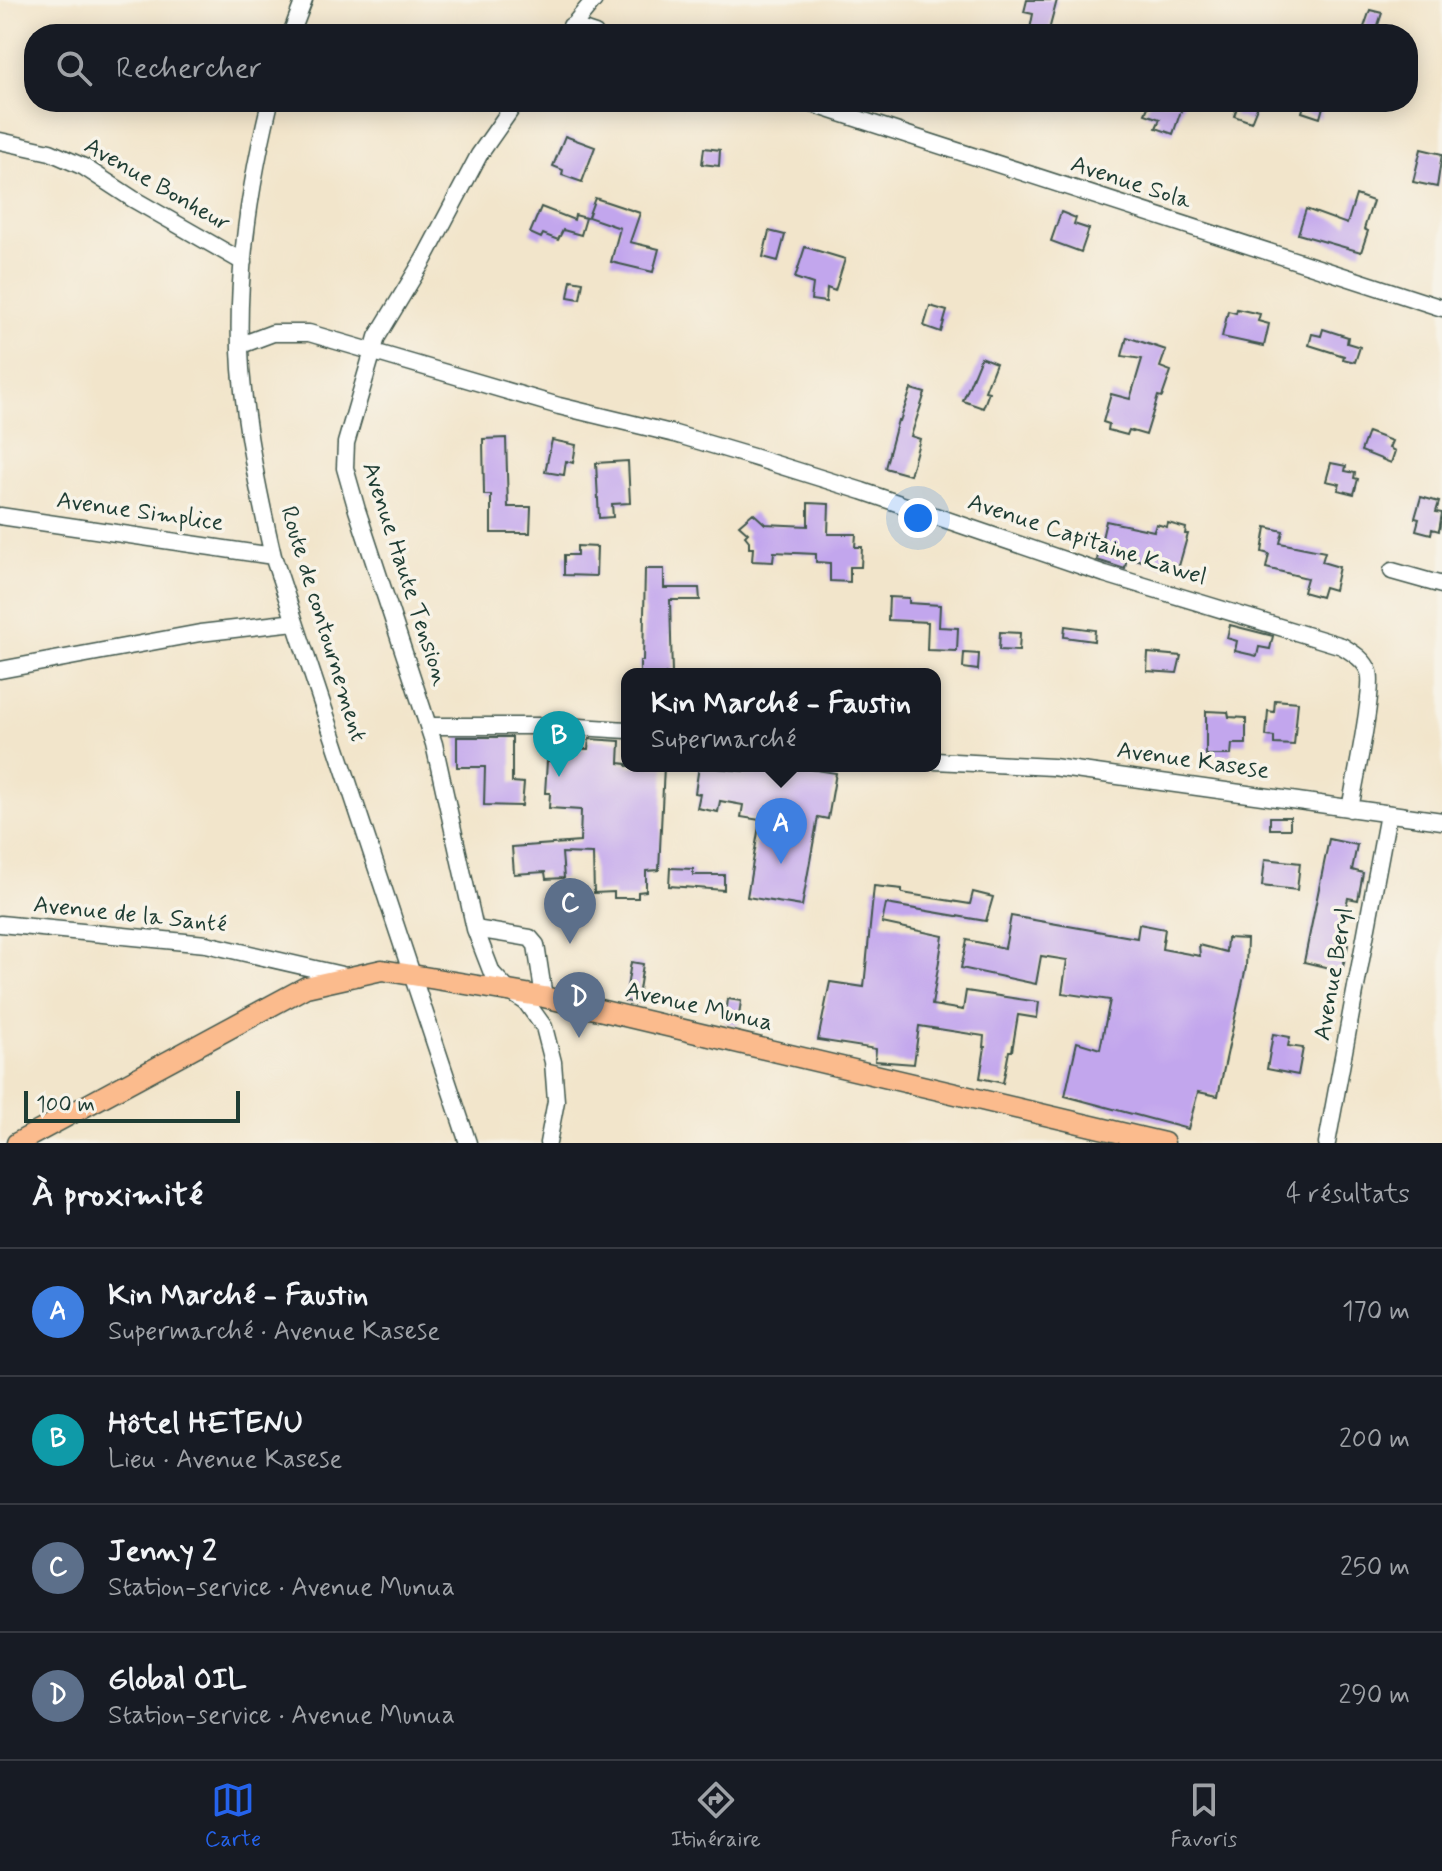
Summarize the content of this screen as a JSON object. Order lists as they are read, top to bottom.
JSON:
{
  "streets": {
    "main road": ["Avenue Munua"],
    "street": [
      "Avenue Sola",
      "Avenue Bonheur",
      "Avenue Simplice",
      "Avenue Capitaine Kawel",
      "Avenue Haute Tension",
      "Route de contournement",
      "Avenue Kasese",
      "Avenue de la Santé",
      "Avenue Beryl"
    ]
  },
  "crossings": [
    ["Avenue Bonheur", "Route de contournement"],
    ["Avenue Simplice", "Route de contournement"],
    ["Avenue Capitaine Kawel", "Avenue Haute Tension"],
    ["Avenue Capitaine Kawel", "Avenue Kasese"],
    ["Avenue Haute Tension", "Avenue Munua"],
    ["Route de contournement", "Avenue Munua"],
    ["Avenue Kasese", "Avenue Beryl"],
    ["Avenue de la Santé", "Avenue Munua"]
  ],
  "scale_bar": "100 m",
  "page": {
    "search": "Rechercher",
    "popup": ["Kin Marché - Faustin", "Supermarché"],
    "pins": [
      "B",
      "A",
      "C",
      "D"
    ],
    "scale": "100 m",
    "heading": ["À proximité", "4 résultats"],
    "list": [
      {
        "mark": "A",
        "name": "Kin Marché - Faustin",
        "note": "Supermarché · Avenue Kasese",
        "value": "170 m"
      },
      {
        "mark": "B",
        "name": "Hôtel HETENU",
        "note": "Lieu · Avenue Kasese",
        "value": "200 m"
      },
      {
        "mark": "C",
        "name": "Jenny 2",
        "note": "Station-service · Avenue Munua",
        "value": "250 m"
      },
      {
        "mark": "D",
        "name": "Global OIL",
        "note": "Station-service · Avenue Munua",
        "value": "290 m"
      }
    ],
    "nav": ["Carte", "Itinéraire", "Favoris"]
  }
}
